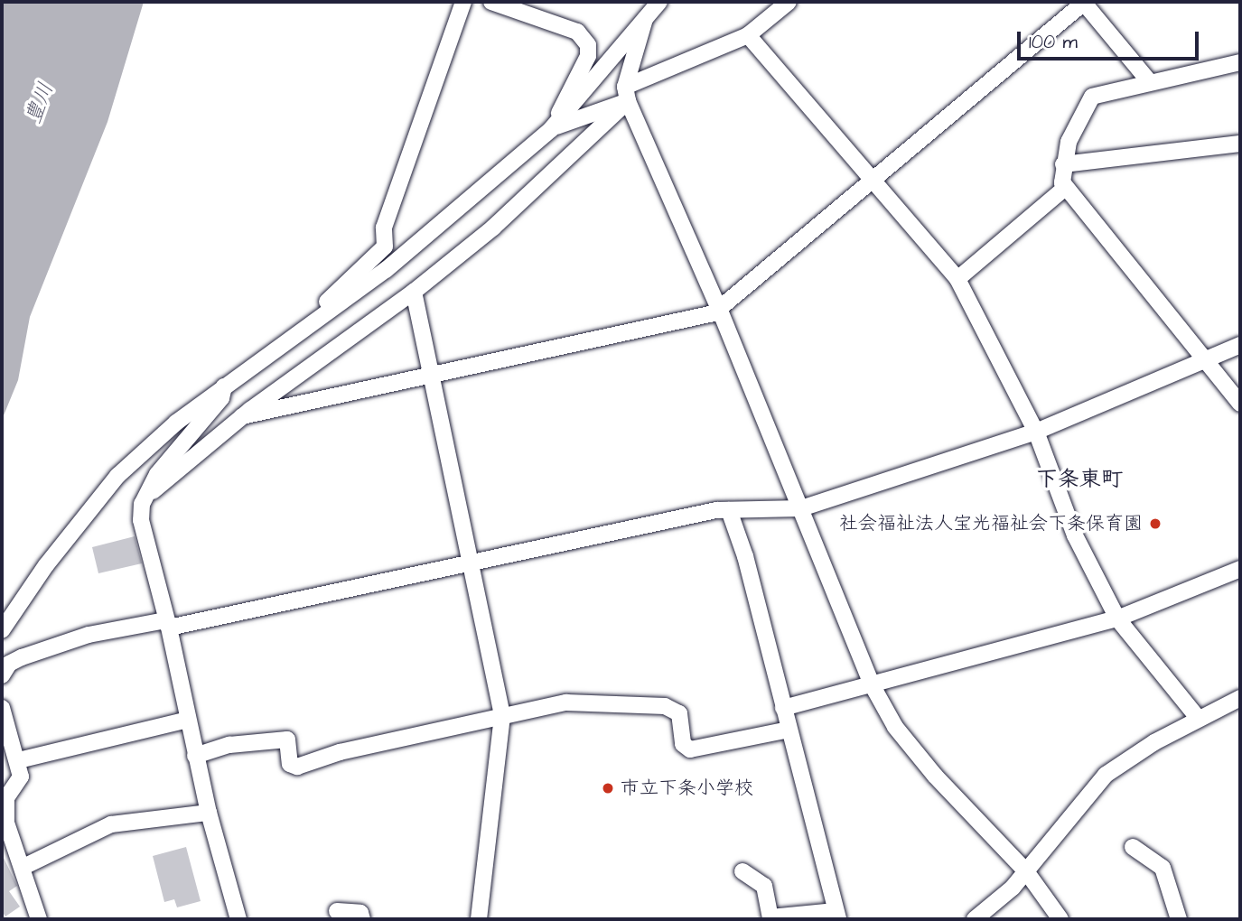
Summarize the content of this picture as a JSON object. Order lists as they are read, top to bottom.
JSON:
{
  "districts": ["下条東町"],
  "water": ["豊川"],
  "places": ["社会福祉法人宝光福祉会下条保育園", "市立下条小学校"],
  "scale_bar": "100 m"
}
